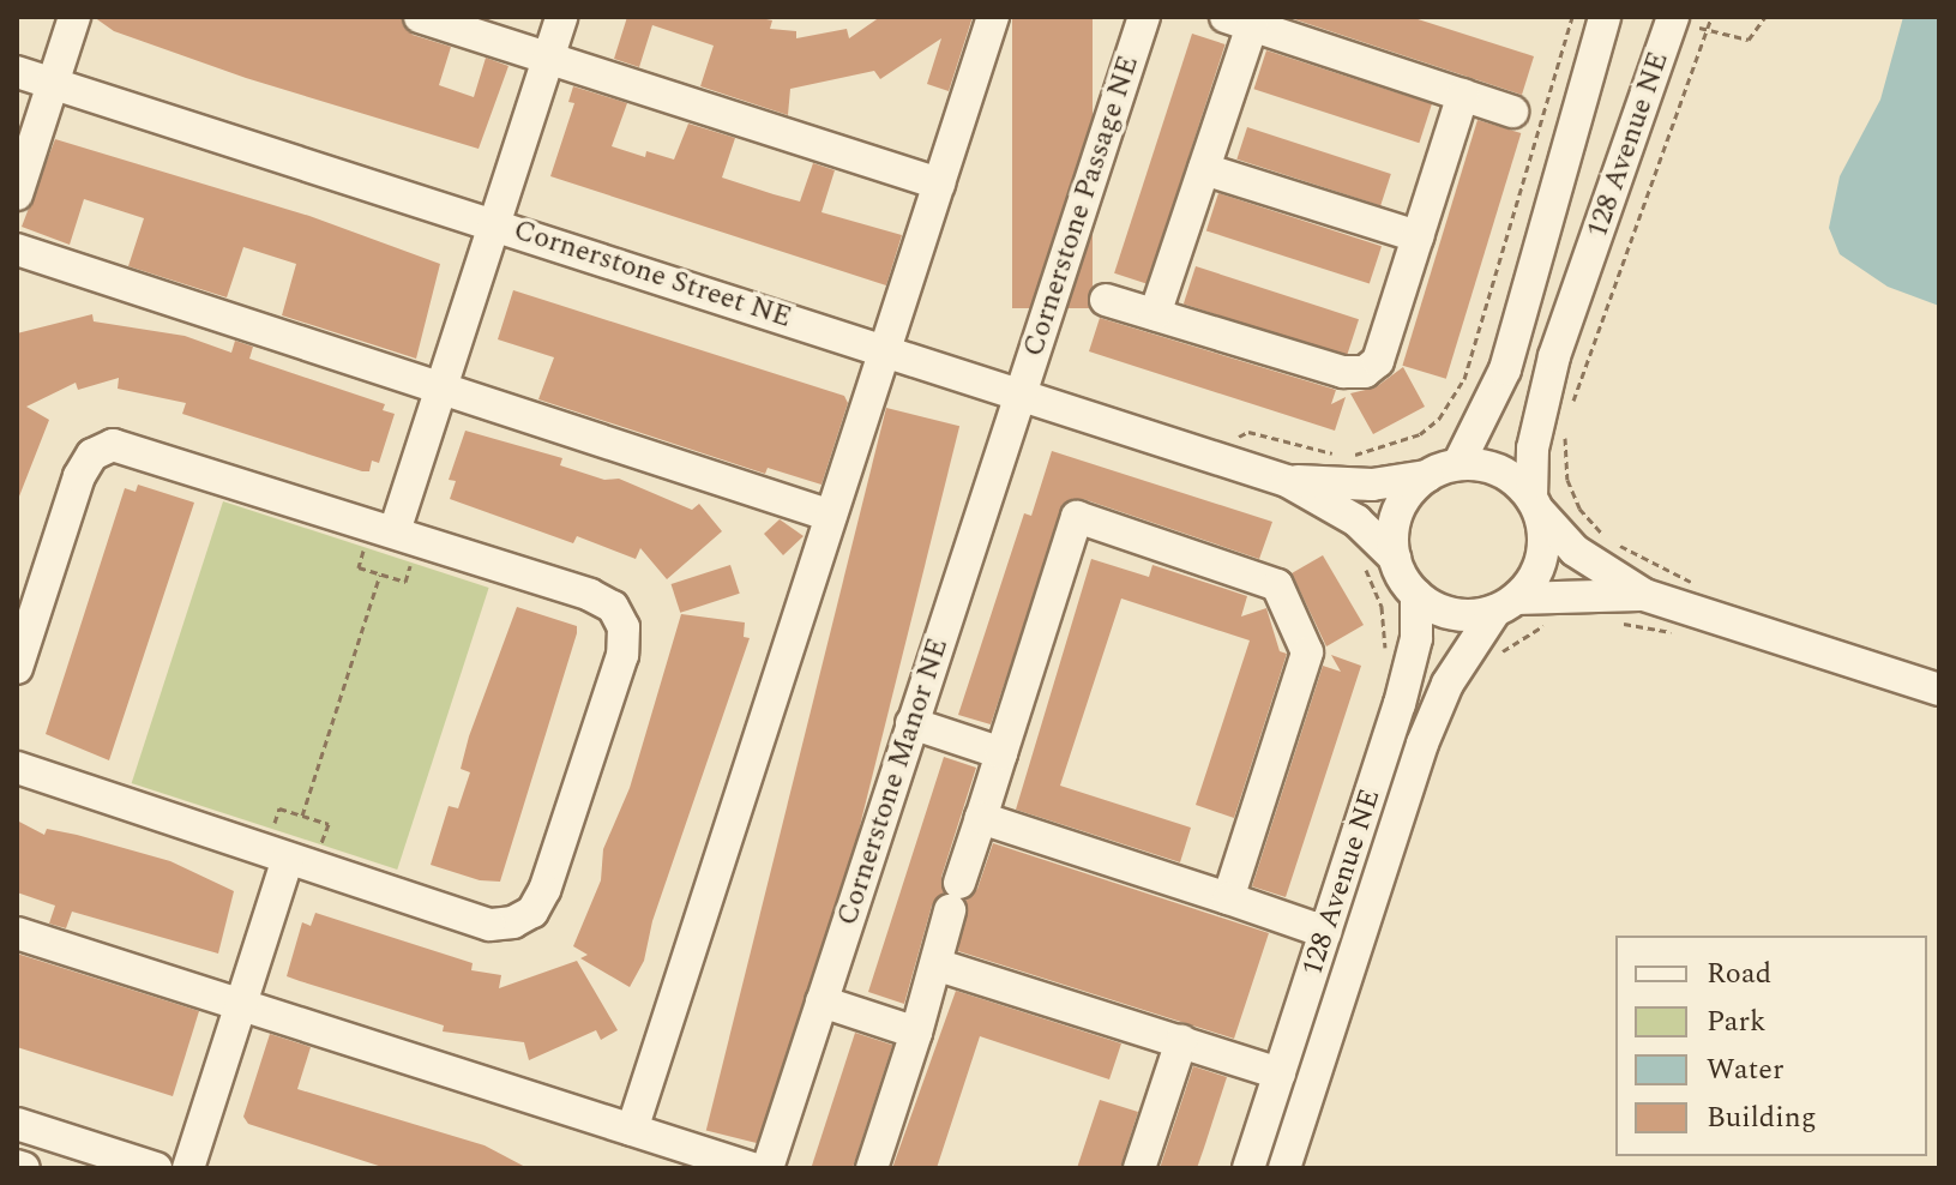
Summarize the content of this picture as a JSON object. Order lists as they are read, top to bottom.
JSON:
{
  "streets": {
    "street": [
      "128 Avenue NE",
      "Cornerstone Passage NE",
      "Cornerstone Street NE",
      "Cornerstone Manor NE"
    ]
  },
  "crossings": [
    ["128 Avenue NE", "Cornerstone Street NE"],
    ["Cornerstone Passage NE", "Cornerstone Street NE"],
    ["Cornerstone Passage NE", "Cornerstone Manor NE"],
    ["Cornerstone Street NE", "Cornerstone Manor NE"]
  ],
  "legend": [
    "Road",
    "Park",
    "Water",
    "Building"
  ]
}
